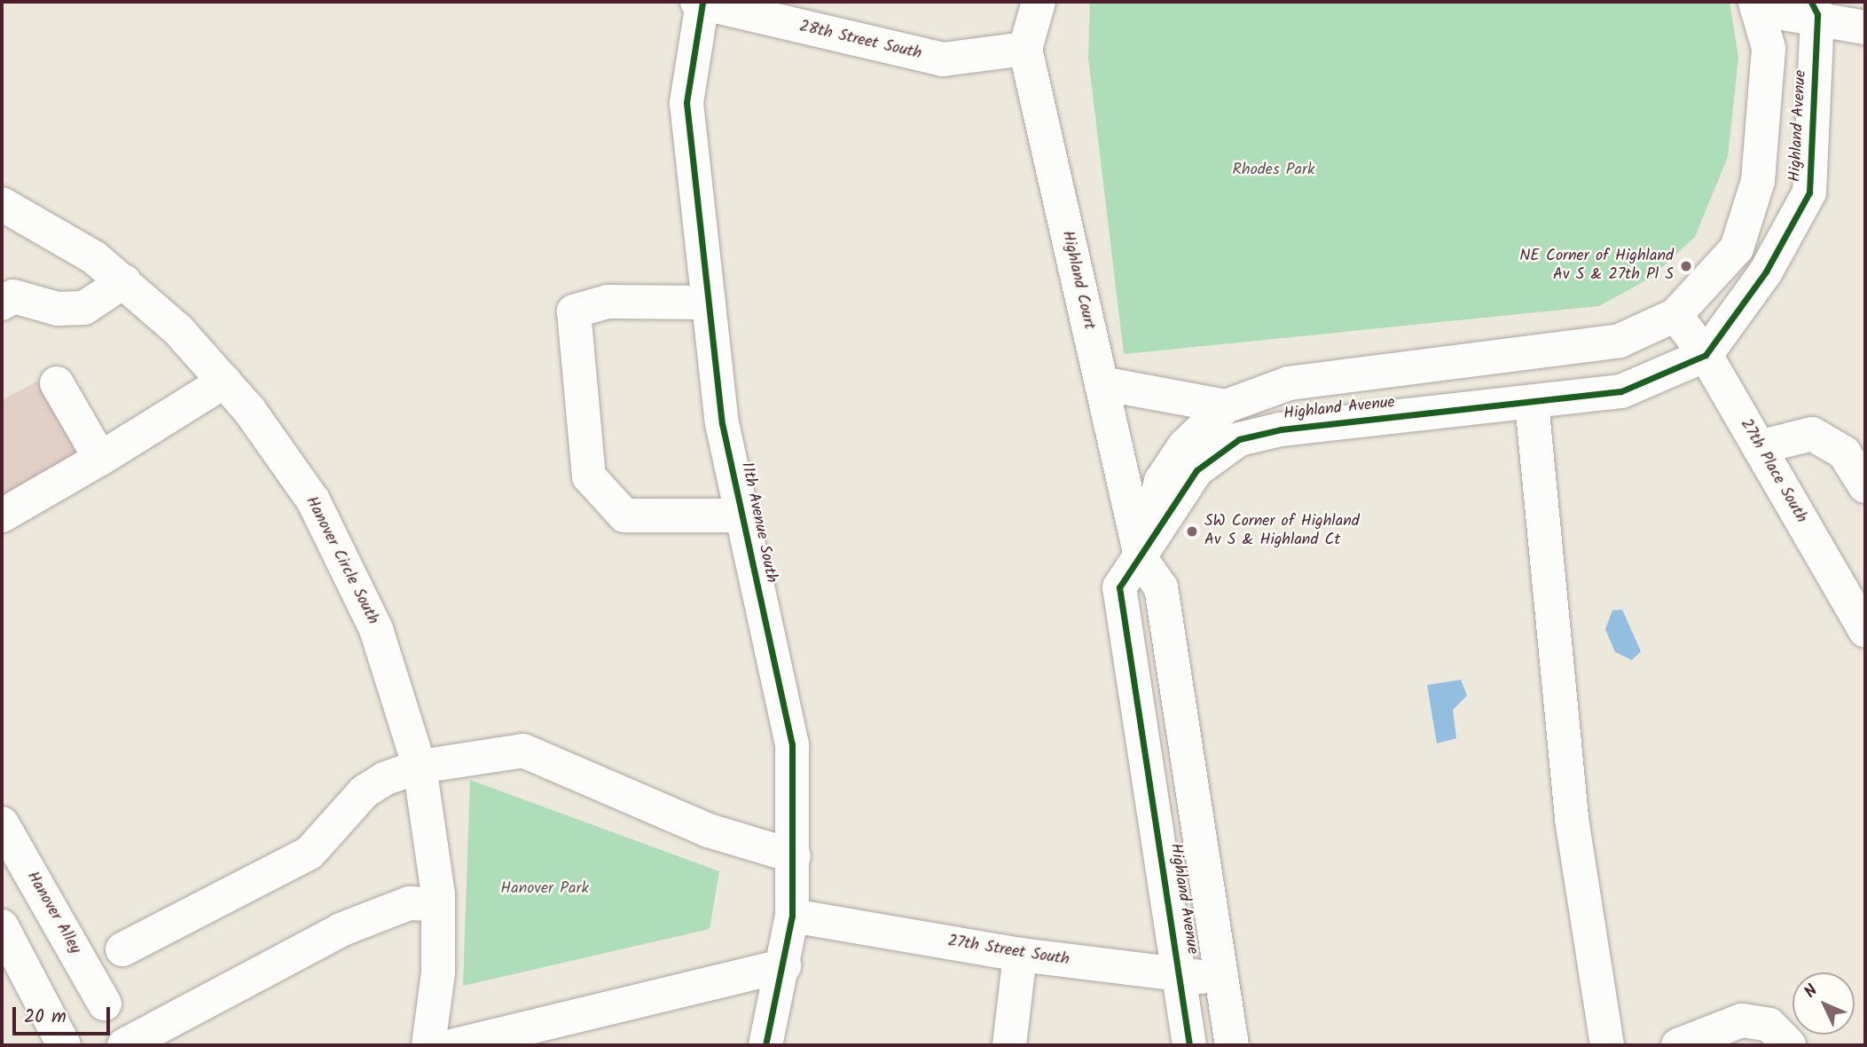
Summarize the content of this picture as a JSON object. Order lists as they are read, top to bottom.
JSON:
{
  "streets": {
    "street": [
      "28th Street South",
      "Highland Avenue",
      "Highland Court",
      "27th Place South",
      "11th Avenue South",
      "Hanover Circle South",
      "Hanover Alley",
      "27th Street South"
    ]
  },
  "crossings": [
    ["28th Street South", "Highland Court"],
    ["28th Street South", "11th Avenue South"],
    ["Highland Avenue", "Highland Court"],
    ["Highland Avenue", "27th Place South"],
    ["Highland Avenue", "27th Street South"],
    ["11th Avenue South", "27th Street South"]
  ],
  "parks": ["Rhodes Park", "Hanover Park"],
  "places": ["NE Corner of Highland Av S & 27th Pl S", "SW Corner of Highland Av S & Highland Ct"],
  "scale_bar": "20 m",
  "north": "top left"
}
